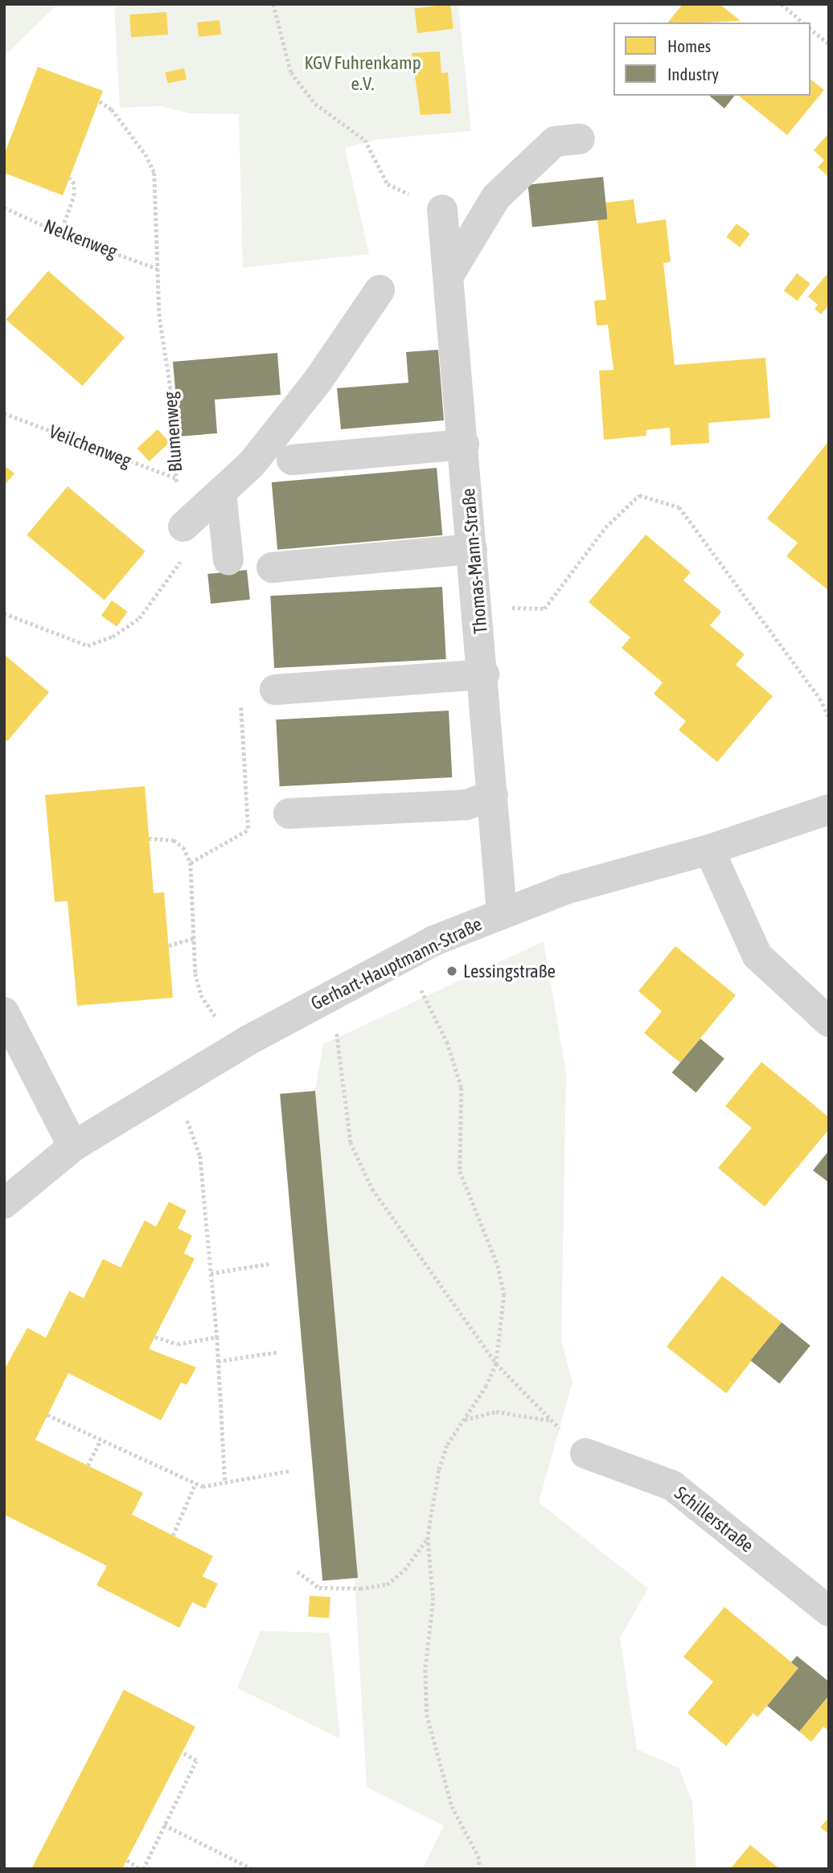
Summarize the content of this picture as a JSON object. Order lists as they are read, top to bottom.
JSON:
{
  "streets": {
    "street": ["Thomas-Mann-Straße", "Gerhart-Hauptmann-Straße", "Schillerstraße"],
    "path": ["Nelkenweg", "Blumenweg", "Veilchenweg"]
  },
  "crossings": [
    ["Nelkenweg", "Blumenweg"],
    ["Blumenweg", "Veilchenweg"],
    ["Thomas-Mann-Straße", "Gerhart-Hauptmann-Straße"]
  ],
  "parks": ["KGV Fuhrenkamp e.V."],
  "places": ["Lessingstraße"],
  "legend": ["Homes", "Industry"]
}
